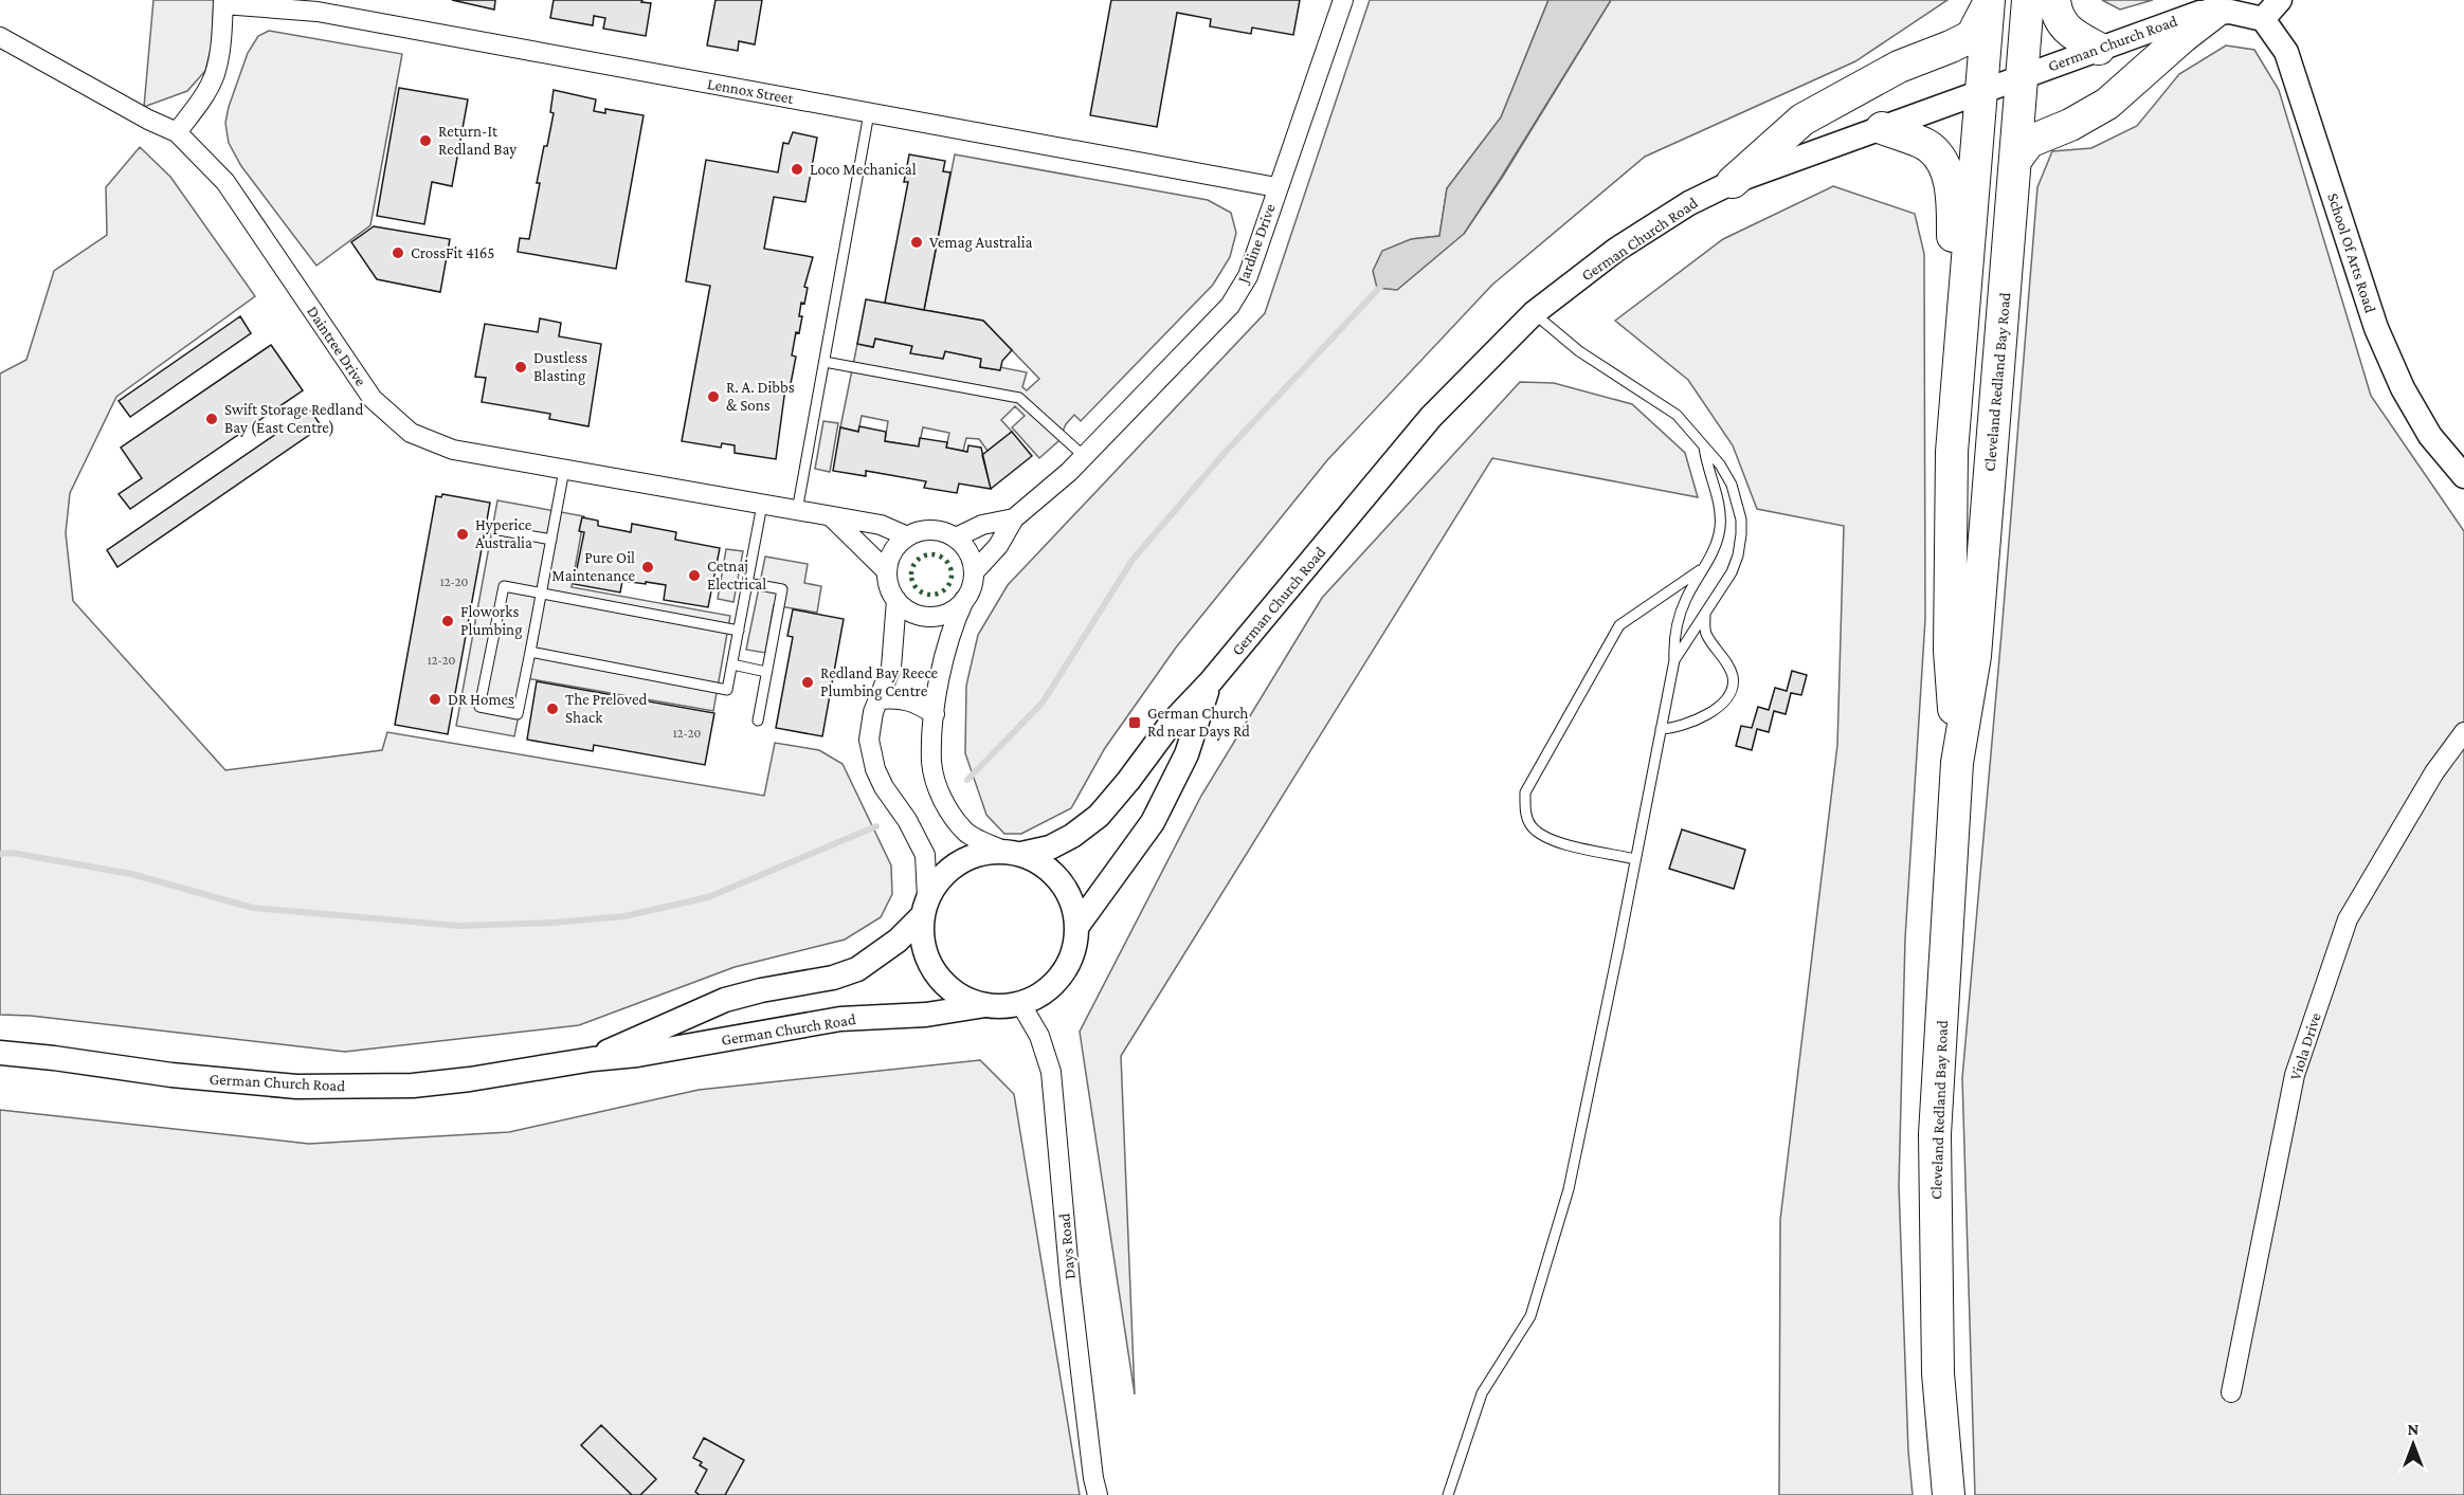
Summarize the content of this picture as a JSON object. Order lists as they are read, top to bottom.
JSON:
{
  "streets": {
    "highway": ["Cleveland Redland Bay Road"],
    "street": [
      "German Church Road",
      "Lennox Street",
      "Jardine Drive",
      "School Of Arts Road",
      "Daintree Drive",
      "Viola Drive",
      "Days Road"
    ]
  },
  "crossings": [
    ["German Church Road", "School Of Arts Road"],
    ["German Church Road", "Cleveland Redland Bay Road"],
    ["German Church Road", "Days Road"],
    ["Lennox Street", "Jardine Drive"]
  ],
  "places": {
    "other": [
      "Return-It Redland Bay",
      "Loco Mechanical",
      "Vemag Australia",
      "CrossFit 4165",
      "Dustless Blasting",
      "R. A. Dibbs & Sons",
      "Swift Storage Redland Bay (East Centre)",
      "Hyperice Australia",
      "Pure Oil Maintenance",
      "Cetnaj Electrical",
      "Floworks Plumbing",
      "Redland Bay Reece Plumbing Centre",
      "DR Homes",
      "The Preloved Shack"
    ],
    "transit": ["German Church Rd near Days Rd"]
  },
  "house_numbers": ["12-20", "12-20", "12-20"],
  "north": "top"
}
